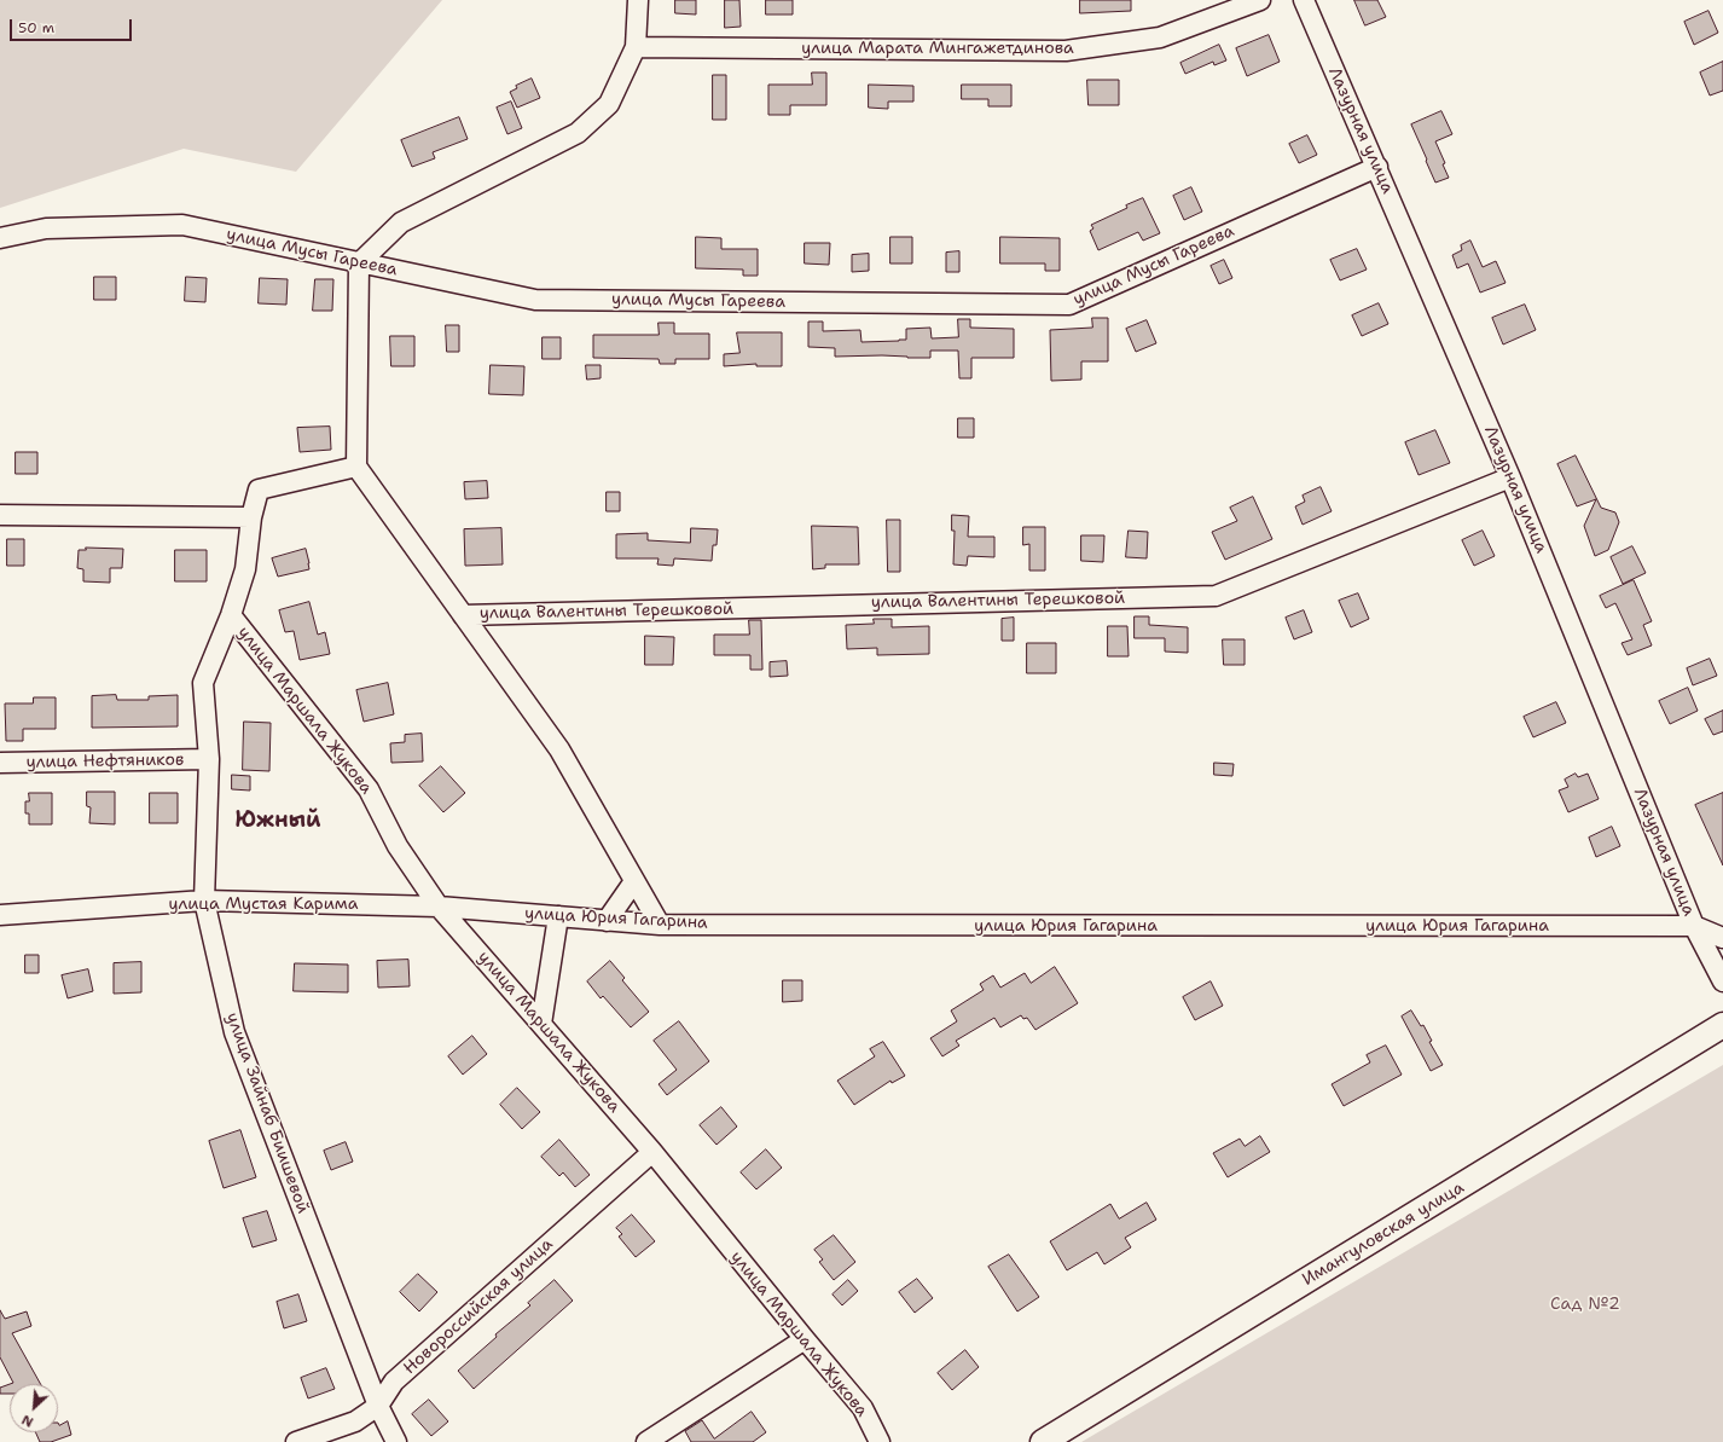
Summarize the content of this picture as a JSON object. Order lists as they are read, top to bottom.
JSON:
{
  "streets": {
    "street": [
      "улица Марата Мингажетдинова",
      "Лазурная улица",
      "улица Мусы Гареева",
      "улица Валентины Терешковой",
      "улица Маршала Жукова",
      "улица Нефтяников",
      "улица Мустая Карима",
      "улица Юрия Гагарина",
      "улица Зайнаб Биишевой",
      "Имангуловская улица",
      "Новороссийская улица"
    ]
  },
  "crossings": [
    ["Лазурная улица", "улица Мусы Гареева"],
    ["Лазурная улица", "улица Валентины Терешковой"],
    ["Лазурная улица", "улица Юрия Гагарина"],
    ["улица Маршала Жукова", "улица Мустая Карима"],
    ["улица Маршала Жукова", "улица Юрия Гагарина"],
    ["улица Маршала Жукова", "улица Зайнаб Биишевой"],
    ["улица Маршала Жукова", "Новороссийская улица"],
    ["улица Нефтяников", "улица Зайнаб Биишевой"],
    ["улица Мустая Карима", "улица Юрия Гагарина"],
    ["улица Мустая Карима", "улица Зайнаб Биишевой"],
    ["улица Зайнаб Биишевой", "Новороссийская улица"]
  ],
  "districts": ["Южный"],
  "parks": ["Сад №2"],
  "scale_bar": "50 m",
  "north": "bottom left"
}
